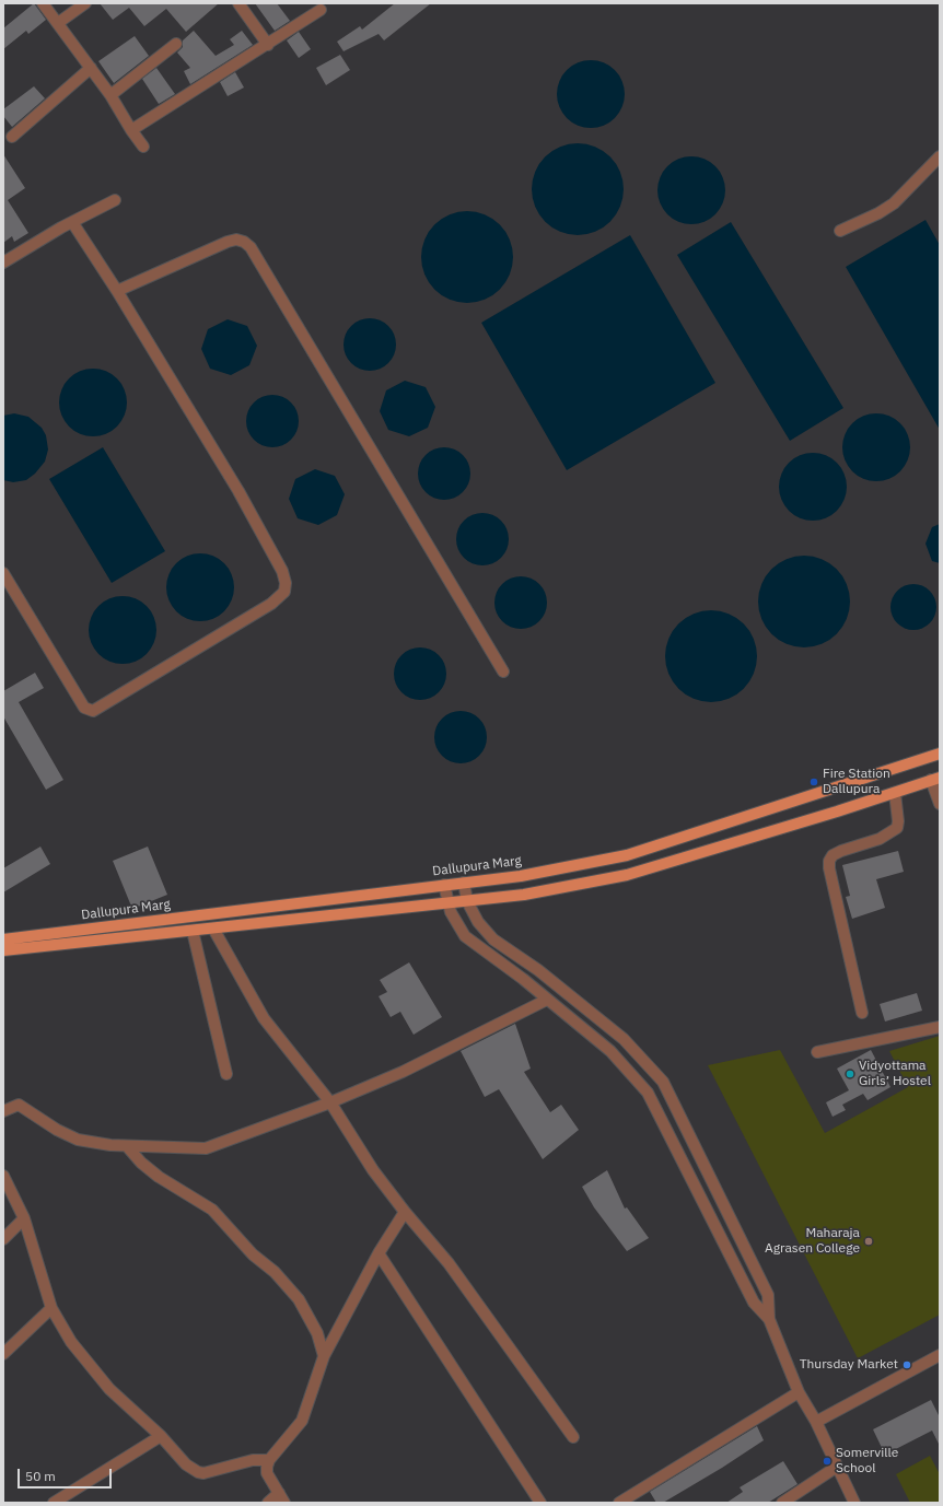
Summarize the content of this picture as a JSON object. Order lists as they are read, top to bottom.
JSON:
{
  "streets": {
    "main road": ["Dallupura Marg"]
  },
  "places": [
    "Fire Station Dallupura",
    "Vidyottama Girls’ Hostel",
    "Maharaja Agrasen College",
    "Thursday Market",
    "Somerville School"
  ],
  "scale_bar": "50 m"
}
